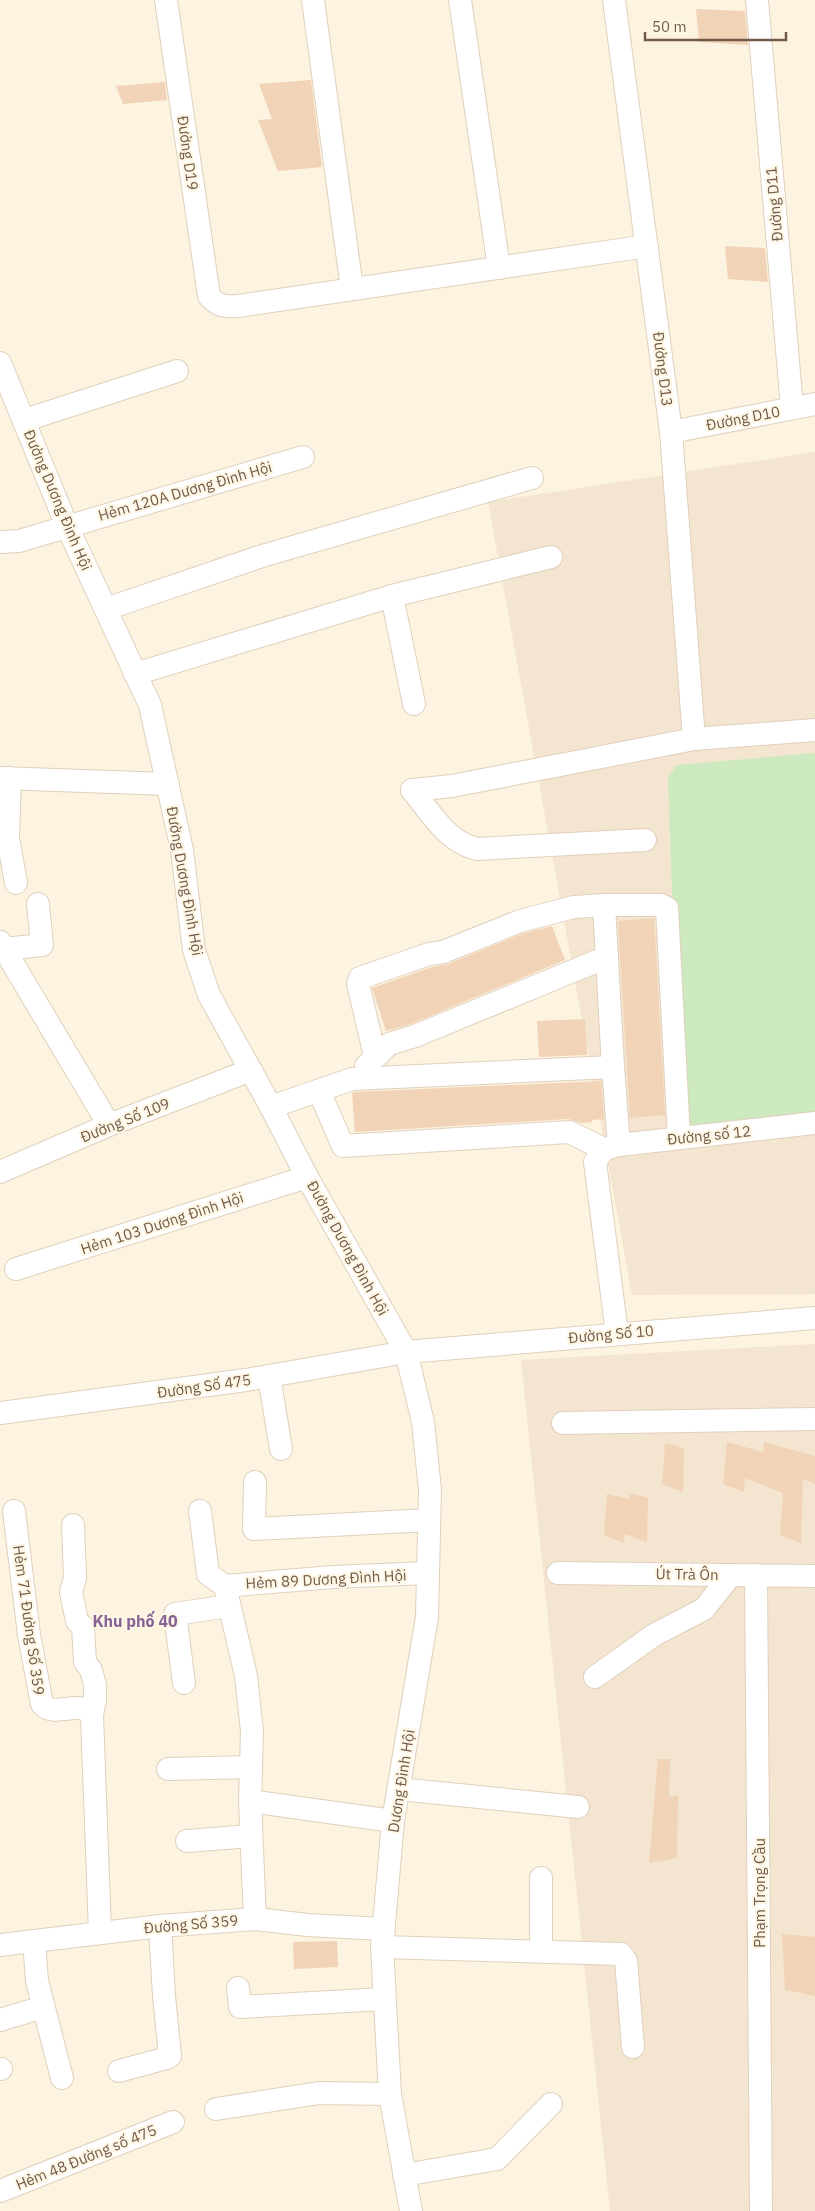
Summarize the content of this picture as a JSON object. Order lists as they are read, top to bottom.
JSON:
{
  "streets": {
    "street": [
      "Đường D19",
      "Đường D11",
      "Đường D13",
      "Đường D10",
      "Hẻm 120A Dương Đình Hội",
      "Đường Dương Đình Hội",
      "Đường Số 109",
      "Đường số 12",
      "Hẻm 103 Dương Đình Hội",
      "Đường Số 10",
      "Đường Số 475",
      "Út Trà Ôn",
      "Hẻm 89 Dương Đình Hội",
      "Hẻm 71 Đường Số 359",
      "Dương Đình Hội",
      "Phạm Trọng Cầu",
      "Đường Số 359",
      "Hẻm 48 Đường số 475"
    ]
  },
  "crossings": [
    ["Đường D11", "Đường D10"],
    ["Đường D13", "Đường D10"],
    ["Hẻm 120A Dương Đình Hội", "Đường Dương Đình Hội"],
    ["Đường Dương Đình Hội", "Đường Số 109"],
    ["Đường Dương Đình Hội", "Hẻm 103 Dương Đình Hội"],
    ["Đường Dương Đình Hội", "Đường Số 10"],
    ["Đường Dương Đình Hội", "Đường Số 475"],
    ["Đường Dương Đình Hội", "Dương Đình Hội"],
    ["Đường Số 10", "Đường Số 475"],
    ["Đường Số 10", "Dương Đình Hội"],
    ["Đường Số 475", "Dương Đình Hội"],
    ["Út Trà Ôn", "Phạm Trọng Cầu"],
    ["Hẻm 89 Dương Đình Hội", "Dương Đình Hội"],
    ["Dương Đình Hội", "Đường Số 359"]
  ],
  "districts": ["Khu phố 40"],
  "scale_bar": "50 m"
}
